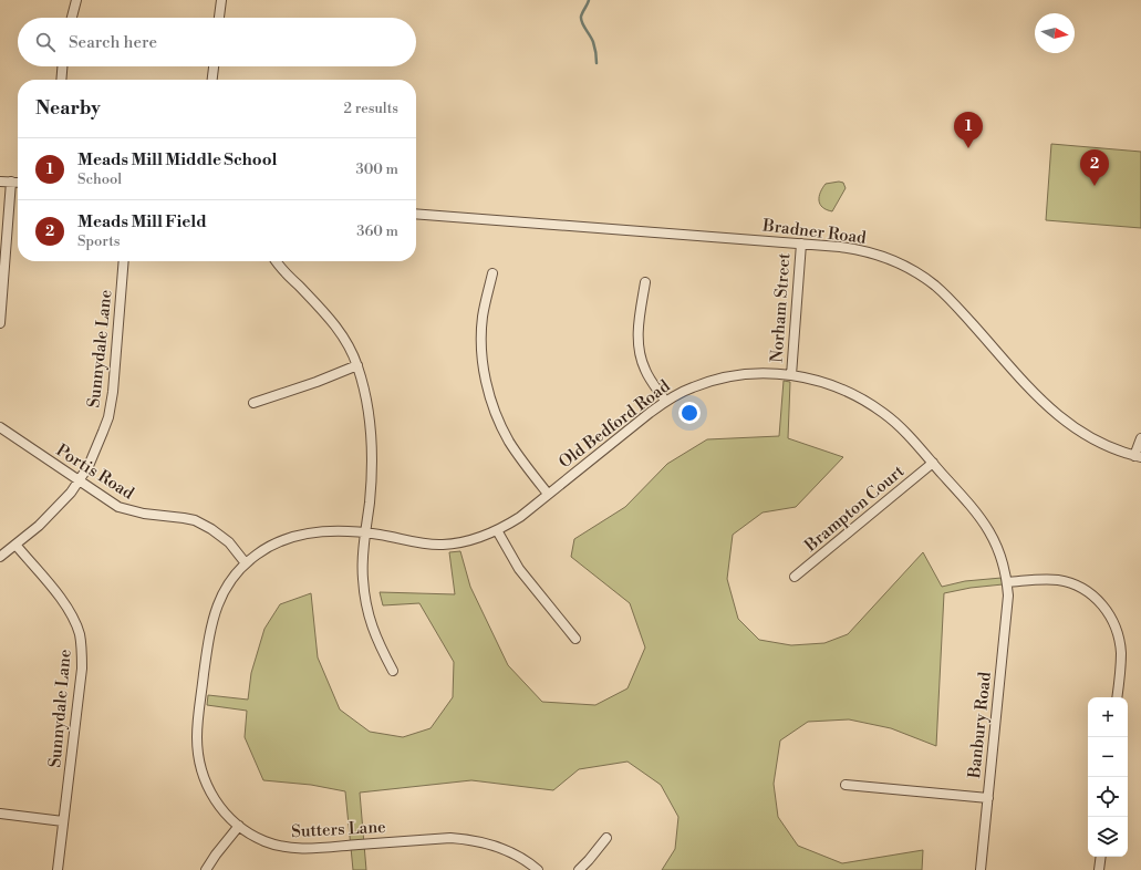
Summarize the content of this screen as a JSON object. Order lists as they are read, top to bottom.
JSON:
{
  "streets": {
    "street": [
      "Bradner Road",
      "Norham Street",
      "Sunnydale Lane",
      "Old Bedford Road",
      "Portis Road",
      "Brampton Court",
      "Banbury Road",
      "Sutters Lane"
    ]
  },
  "crossings": [
    ["Bradner Road", "Norham Street"],
    ["Norham Street", "Old Bedford Road"],
    ["Sunnydale Lane", "Portis Road"],
    ["Old Bedford Road", "Portis Road"],
    ["Old Bedford Road", "Brampton Court"],
    ["Old Bedford Road", "Banbury Road"],
    ["Old Bedford Road", "Sutters Lane"],
    ["Portis Road", "Sutters Lane"]
  ],
  "north": "right",
  "page": {
    "search": "Search here",
    "heading": ["Nearby", "2 results"],
    "pins": ["1", "2"],
    "list": [
      {
        "mark": "1",
        "name": "Meads Mill Middle School",
        "note": "School",
        "value": "300 m"
      },
      {
        "mark": "2",
        "name": "Meads Mill Field",
        "note": "Sports",
        "value": "360 m"
      }
    ],
    "map_buttons": ["+", "−"]
  }
}
